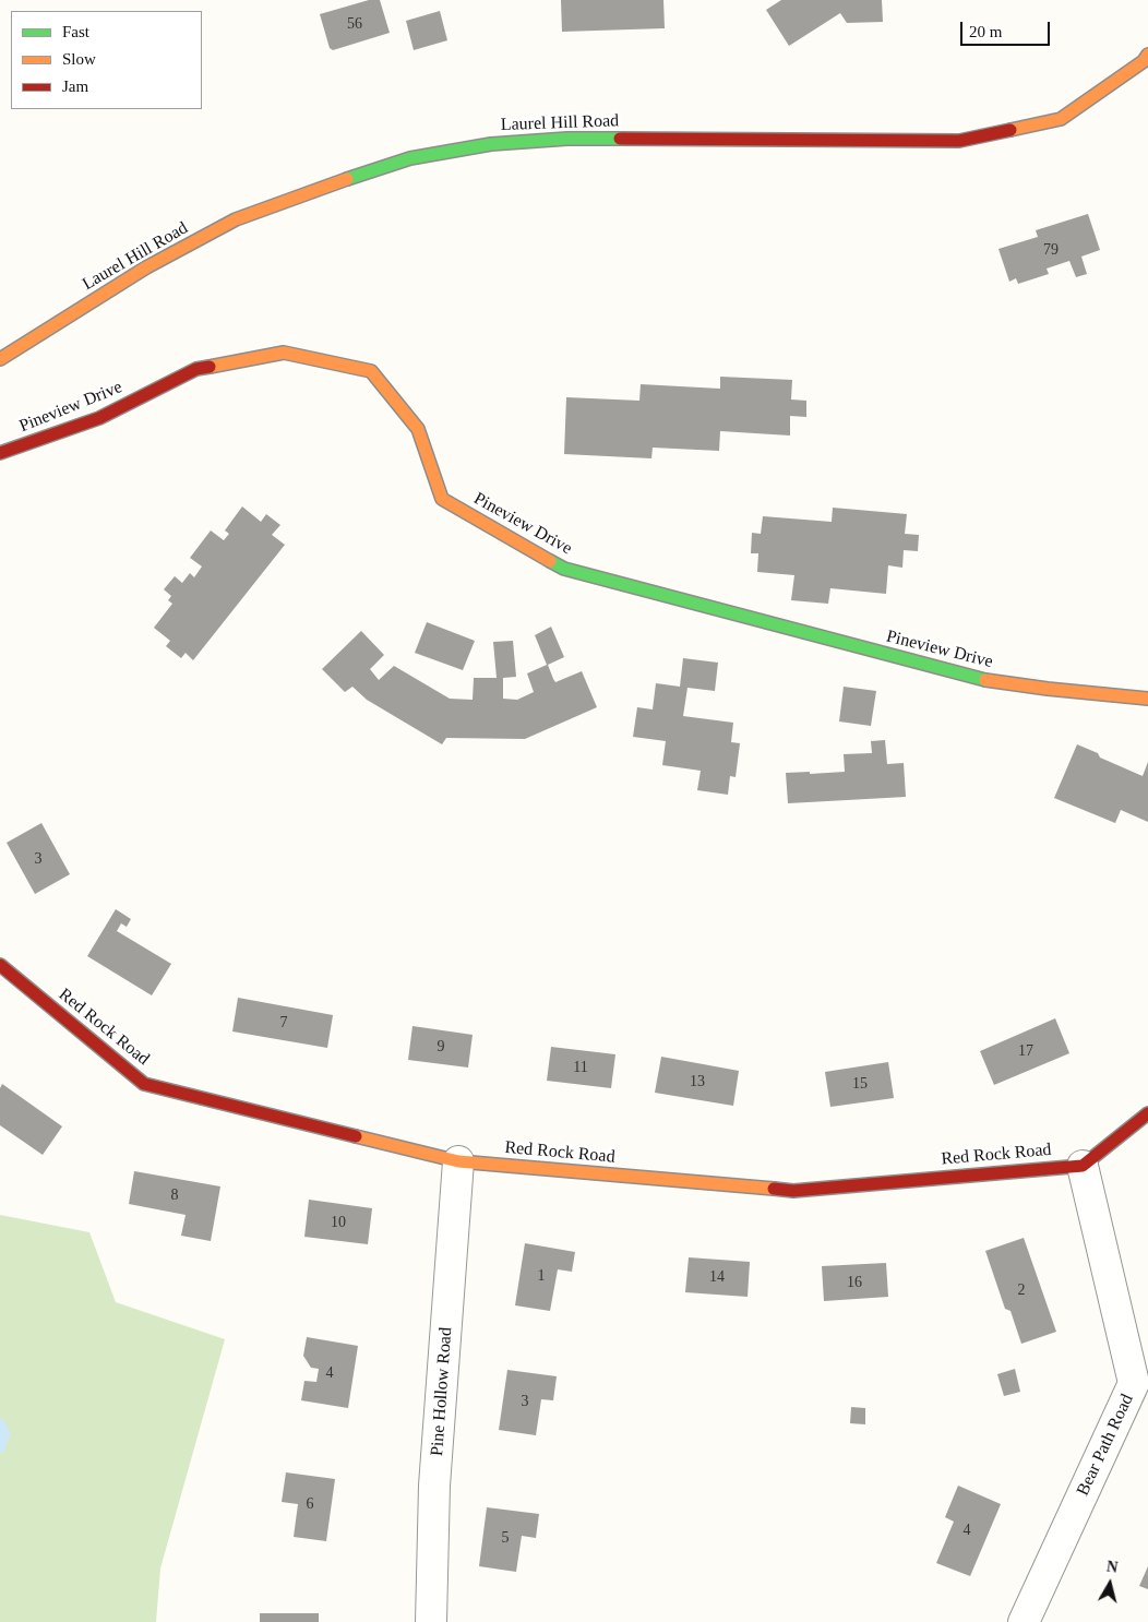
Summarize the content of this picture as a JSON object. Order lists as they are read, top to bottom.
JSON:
{
  "streets": {
    "street": [
      "Laurel Hill Road",
      "Pineview Drive",
      "Red Rock Road",
      "Pine Hollow Road",
      "Bear Path Road"
    ]
  },
  "crossings": [
    ["Red Rock Road", "Pine Hollow Road"],
    ["Red Rock Road", "Bear Path Road"]
  ],
  "house_numbers": [
    "56",
    "79",
    "3",
    "7",
    "9",
    "17",
    "11",
    "13",
    "15",
    "8",
    "10",
    "1",
    "14",
    "16",
    "2",
    "4",
    "3",
    "6",
    "4",
    "5"
  ],
  "legend": ["Fast", "Slow", "Jam"],
  "scale_bar": "20 m",
  "north": "top"
}
